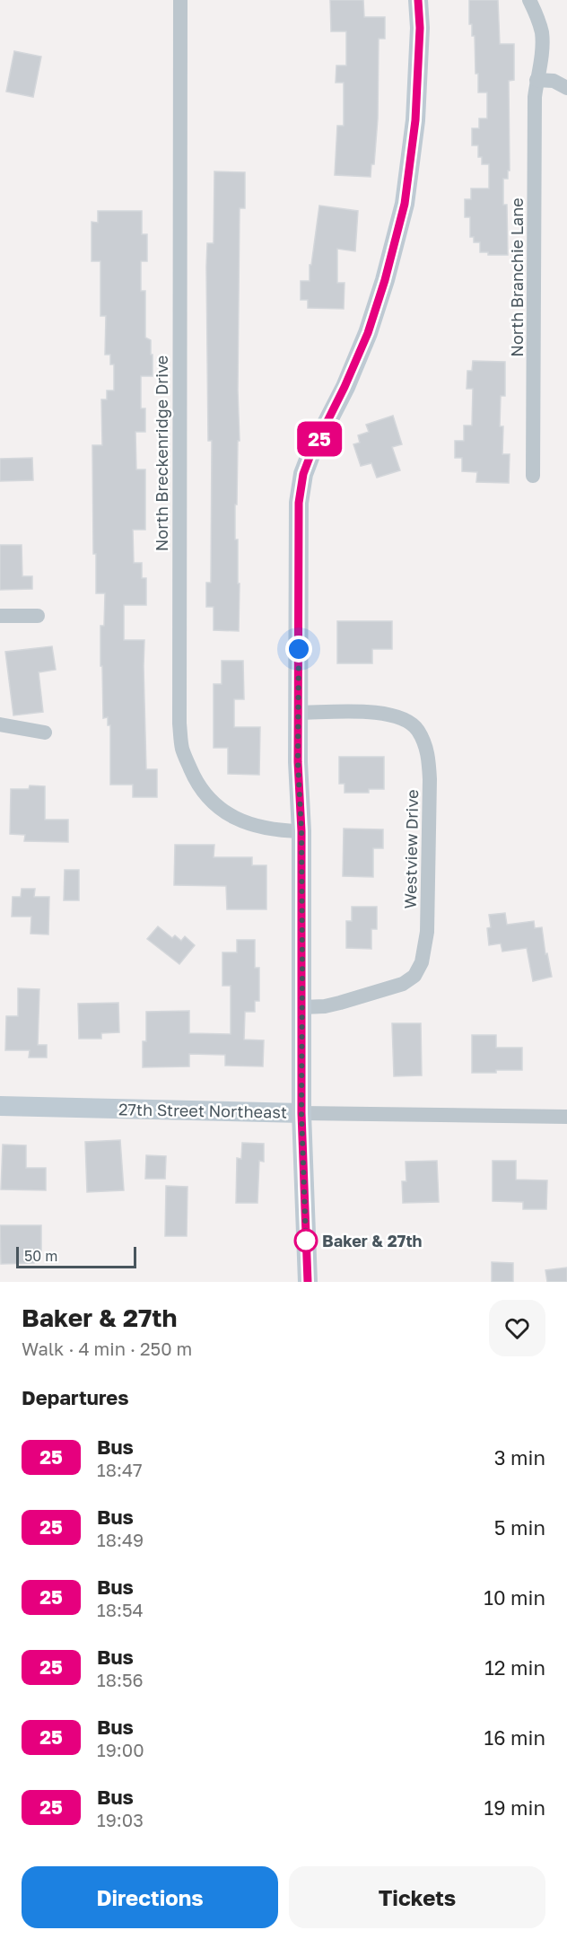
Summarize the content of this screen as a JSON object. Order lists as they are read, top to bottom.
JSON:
{
  "streets": {
    "main road": ["27th Street Northeast"],
    "street": ["North Branchie Lane", "North Breckenridge Drive", "Westview Drive"]
  },
  "places": ["Baker & 27th"],
  "lines": ["bus line 25"],
  "scale_bar": "50 m",
  "page": {
    "on_map": "25",
    "scale": "50 m",
    "heading": [
      ["Baker & 27th", "Walk · 4 min · 250 m"],
      "Departures"
    ],
    "list": [
      {
        "mark": "25",
        "name": "Bus",
        "note": "18:47",
        "value": "3 min"
      },
      {
        "mark": "25",
        "name": "Bus",
        "note": "18:49",
        "value": "5 min"
      },
      {
        "mark": "25",
        "name": "Bus",
        "note": "18:54",
        "value": "10 min"
      },
      {
        "mark": "25",
        "name": "Bus",
        "note": "18:56",
        "value": "12 min"
      },
      {
        "mark": "25",
        "name": "Bus",
        "note": "19:00",
        "value": "16 min"
      },
      {
        "mark": "25",
        "name": "Bus",
        "note": "19:03",
        "value": "19 min"
      }
    ],
    "buttons": ["Directions", "Tickets"]
  }
}
